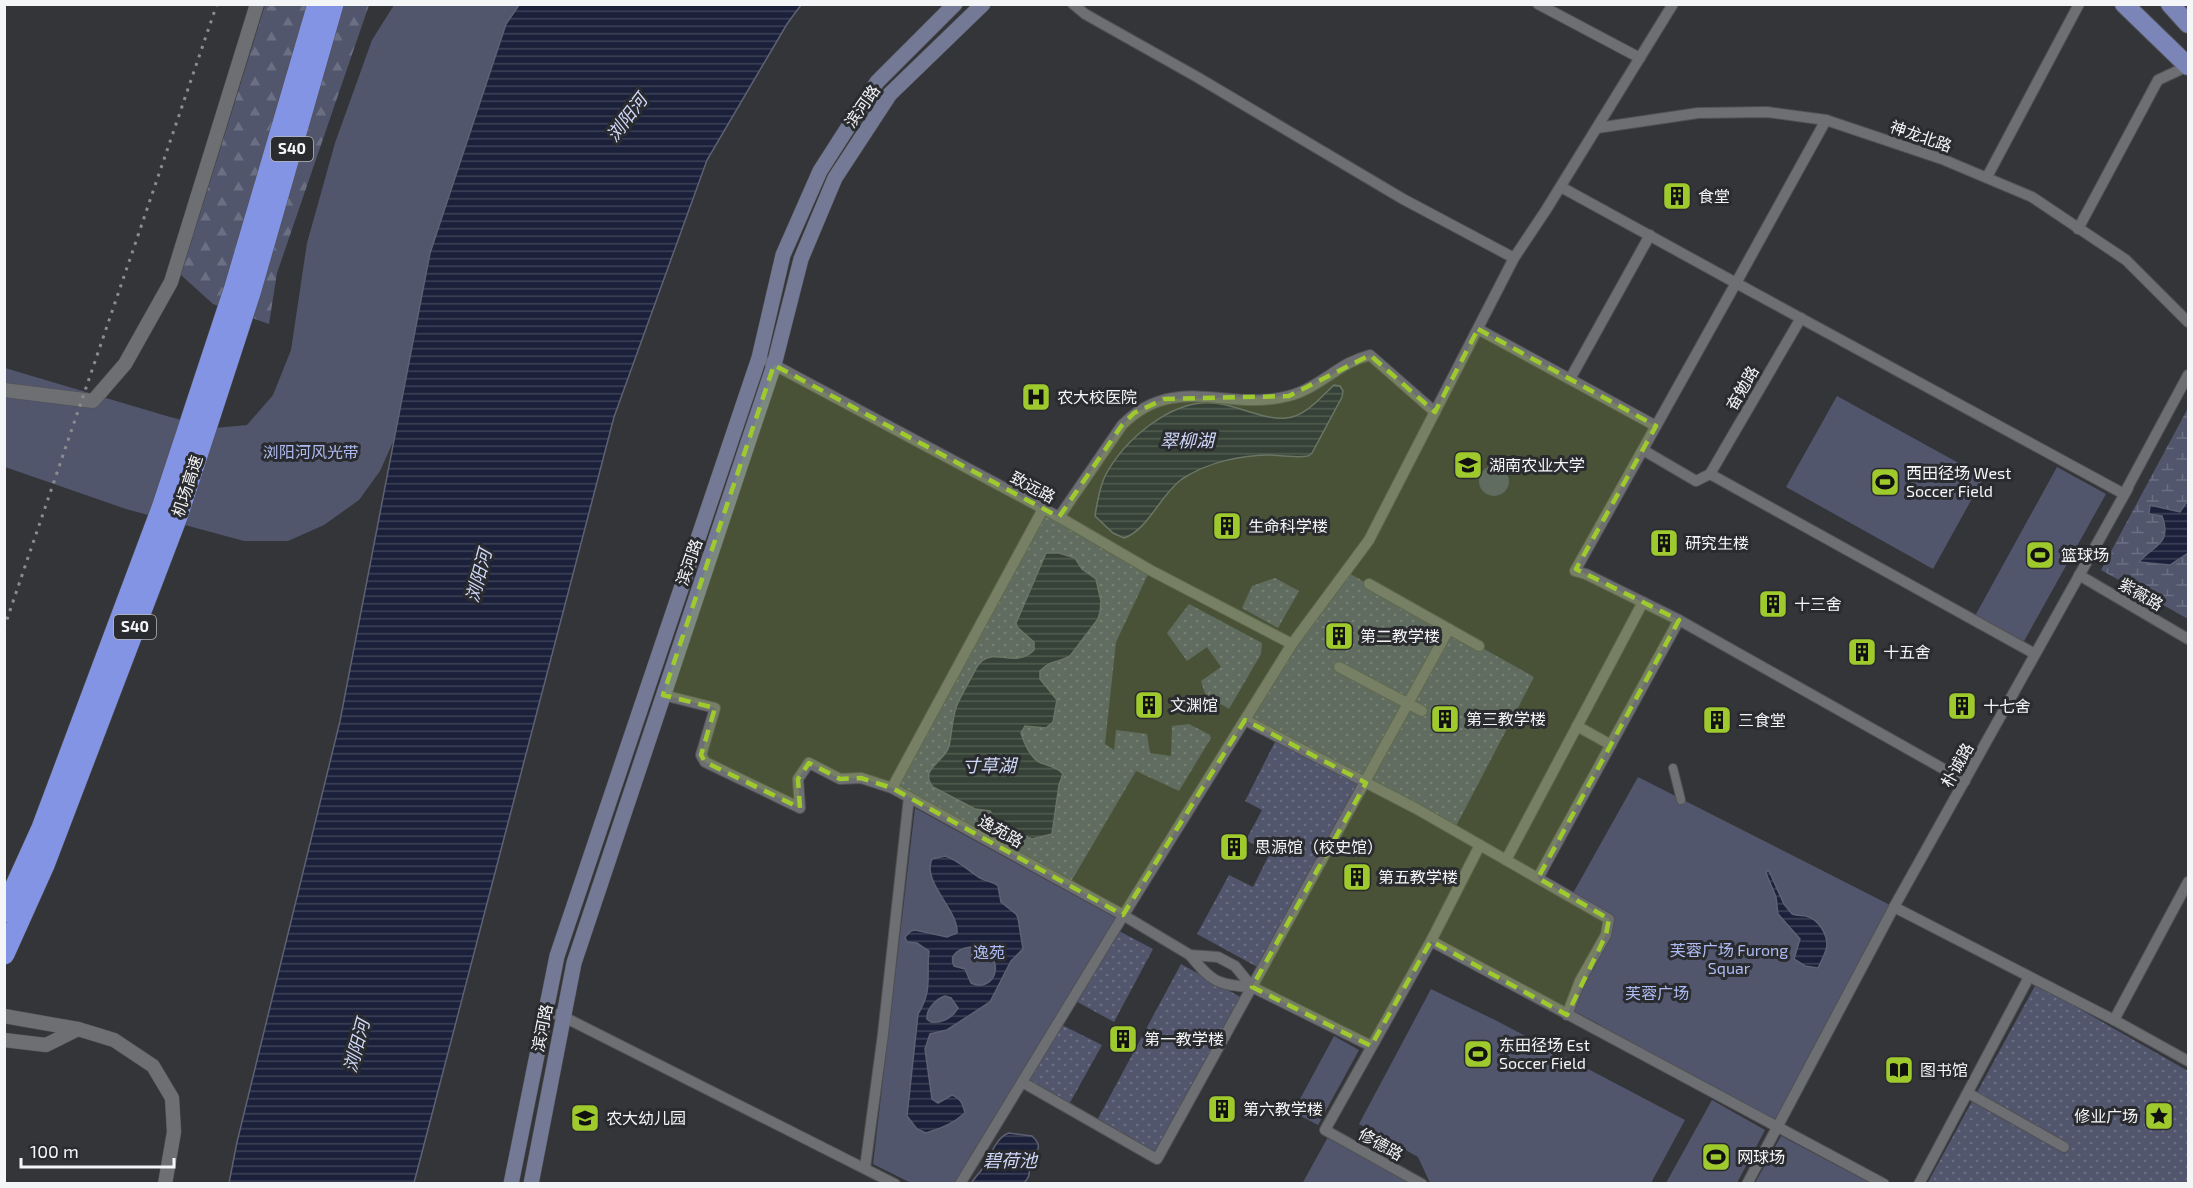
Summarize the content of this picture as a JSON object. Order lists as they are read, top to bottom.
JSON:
{
  "streets": {
    "highway": ["S40", "机场高速"],
    "main road": ["滨河路"],
    "street": [
      "神龙北路",
      "奋勉路",
      "致远路",
      "紫薇路",
      "朴诚路",
      "逸苑路",
      "修德路"
    ]
  },
  "crossings": [
    ["滨河路", "致远路"],
    ["滨河路", "逸苑路"],
    ["紫薇路", "朴诚路"],
    ["逸苑路", "修德路"]
  ],
  "water": [
    "浏阳河",
    "翠柳湖",
    "寸草湖",
    "碧荷池"
  ],
  "parks": [
    "浏阳河风光带",
    "芙蓉广场 Furong Squar",
    "逸苑",
    "芙蓉广场"
  ],
  "places": {
    "building": [
      "食堂",
      "生命科学楼",
      "研究生楼",
      "十三舍",
      "第二教学楼",
      "十五舍",
      "文渊馆",
      "十七舍",
      "第三教学楼",
      "三食堂",
      "思源馆（校史馆）",
      "第五教学楼",
      "第一教学楼",
      "第六教学楼"
    ],
    "hospital": ["农大校医院"],
    "school or university": ["湖南农业大学", "农大幼儿园"],
    "sports": [
      "西田径场 West Soccer Field",
      "篮球场",
      "东田径场 Est Soccer Field",
      "网球场"
    ],
    "library": ["图书馆"],
    "place": ["修业广场"]
  },
  "scale_bar": "100 m"
}
